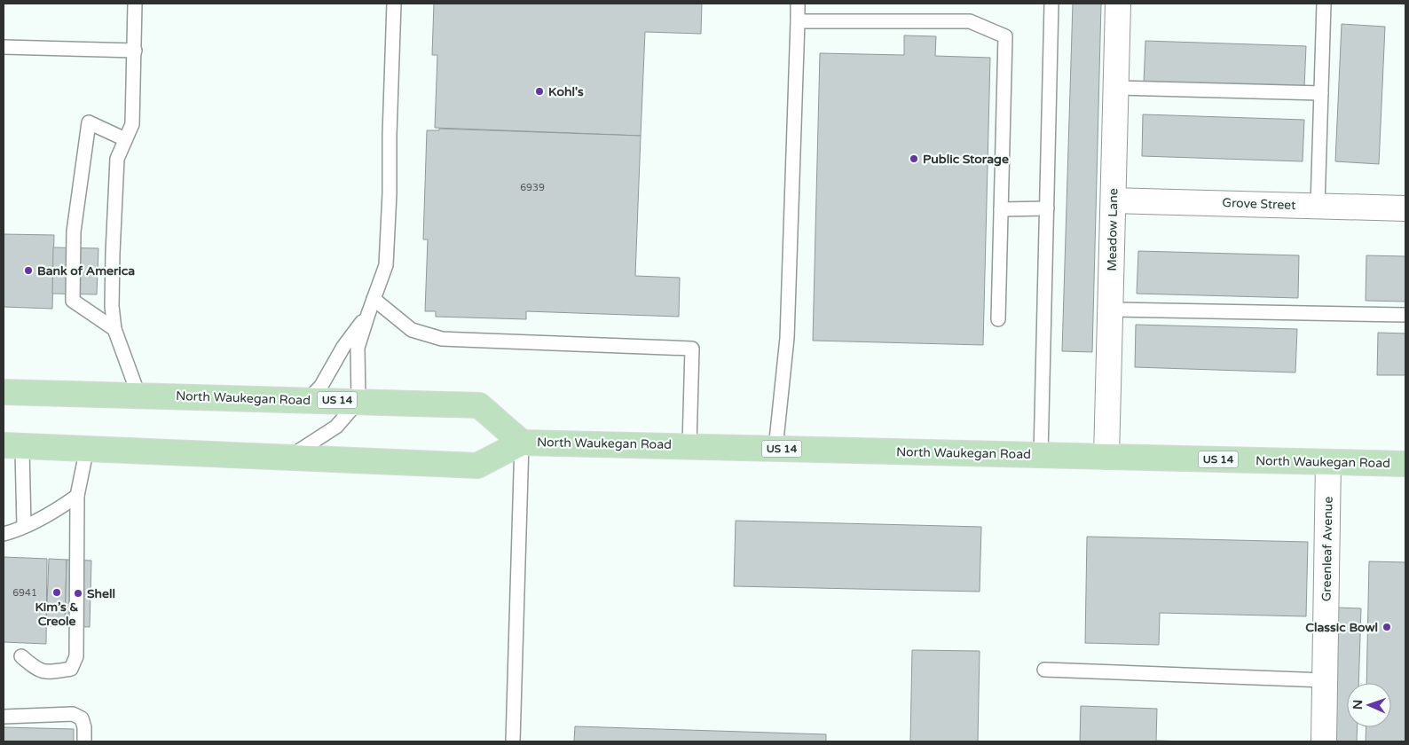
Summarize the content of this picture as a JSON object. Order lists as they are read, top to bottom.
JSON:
{
  "streets": {
    "main road": ["North Waukegan Road", "US 14"],
    "street": ["Grove Street", "Meadow Lane", "Greenleaf Avenue"]
  },
  "crossings": [
    ["Grove Street", "Meadow Lane"],
    ["Meadow Lane", "North Waukegan Road"],
    ["North Waukegan Road", "Greenleaf Avenue"]
  ],
  "places": [
    "Kohl's",
    "Public Storage",
    "Bank of America",
    "Kim’s & Creole",
    "Shell",
    "Classic Bowl"
  ],
  "house_numbers": ["6939", "6941"],
  "north": "left"
}
